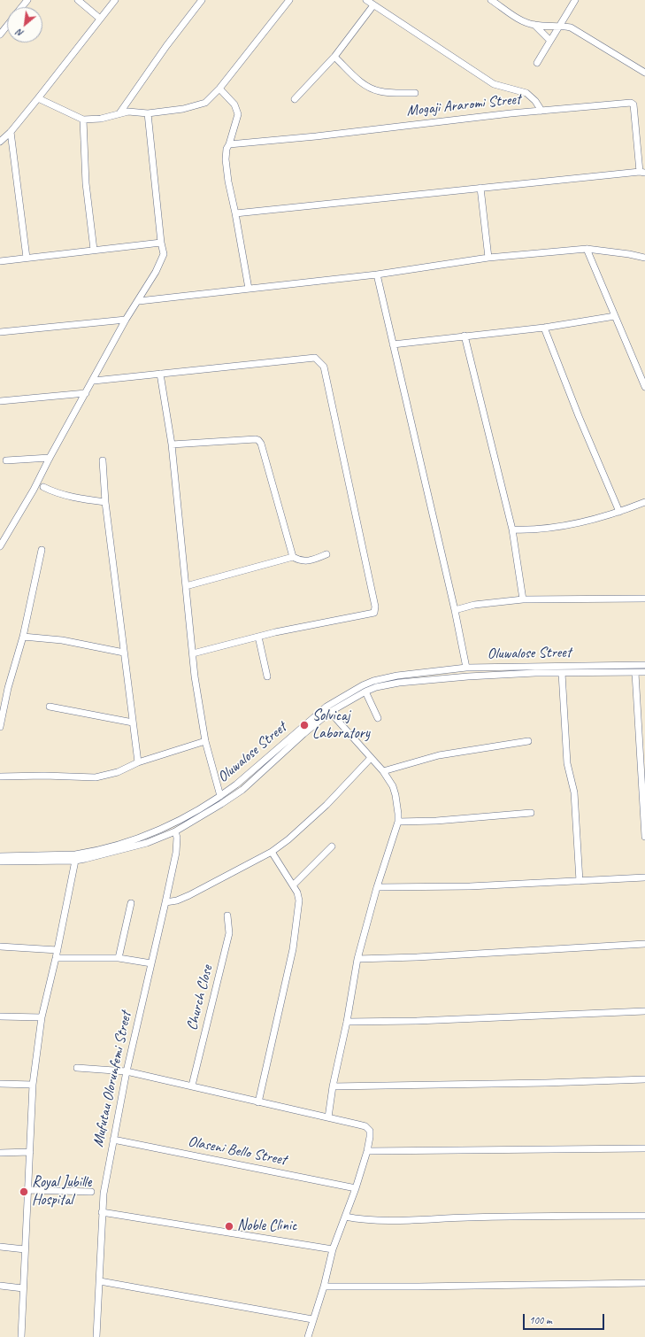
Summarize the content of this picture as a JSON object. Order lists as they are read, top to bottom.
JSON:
{
  "streets": {
    "street": [
      "Mogaji Araromi Street",
      "Oluwalose Street",
      "Church Close",
      "Mufutau Olorunfemi Street",
      "Olaseni Bello Street"
    ]
  },
  "crossings": [
    ["Oluwalose Street", "Mufutau Olorunfemi Street"],
    ["Mufutau Olorunfemi Street", "Olaseni Bello Street"]
  ],
  "places": ["Solvicaj Laboratory", "Royal Jubille Hospital", "Noble Clinic"],
  "scale_bar": "100 m",
  "north": "bottom left"
}
